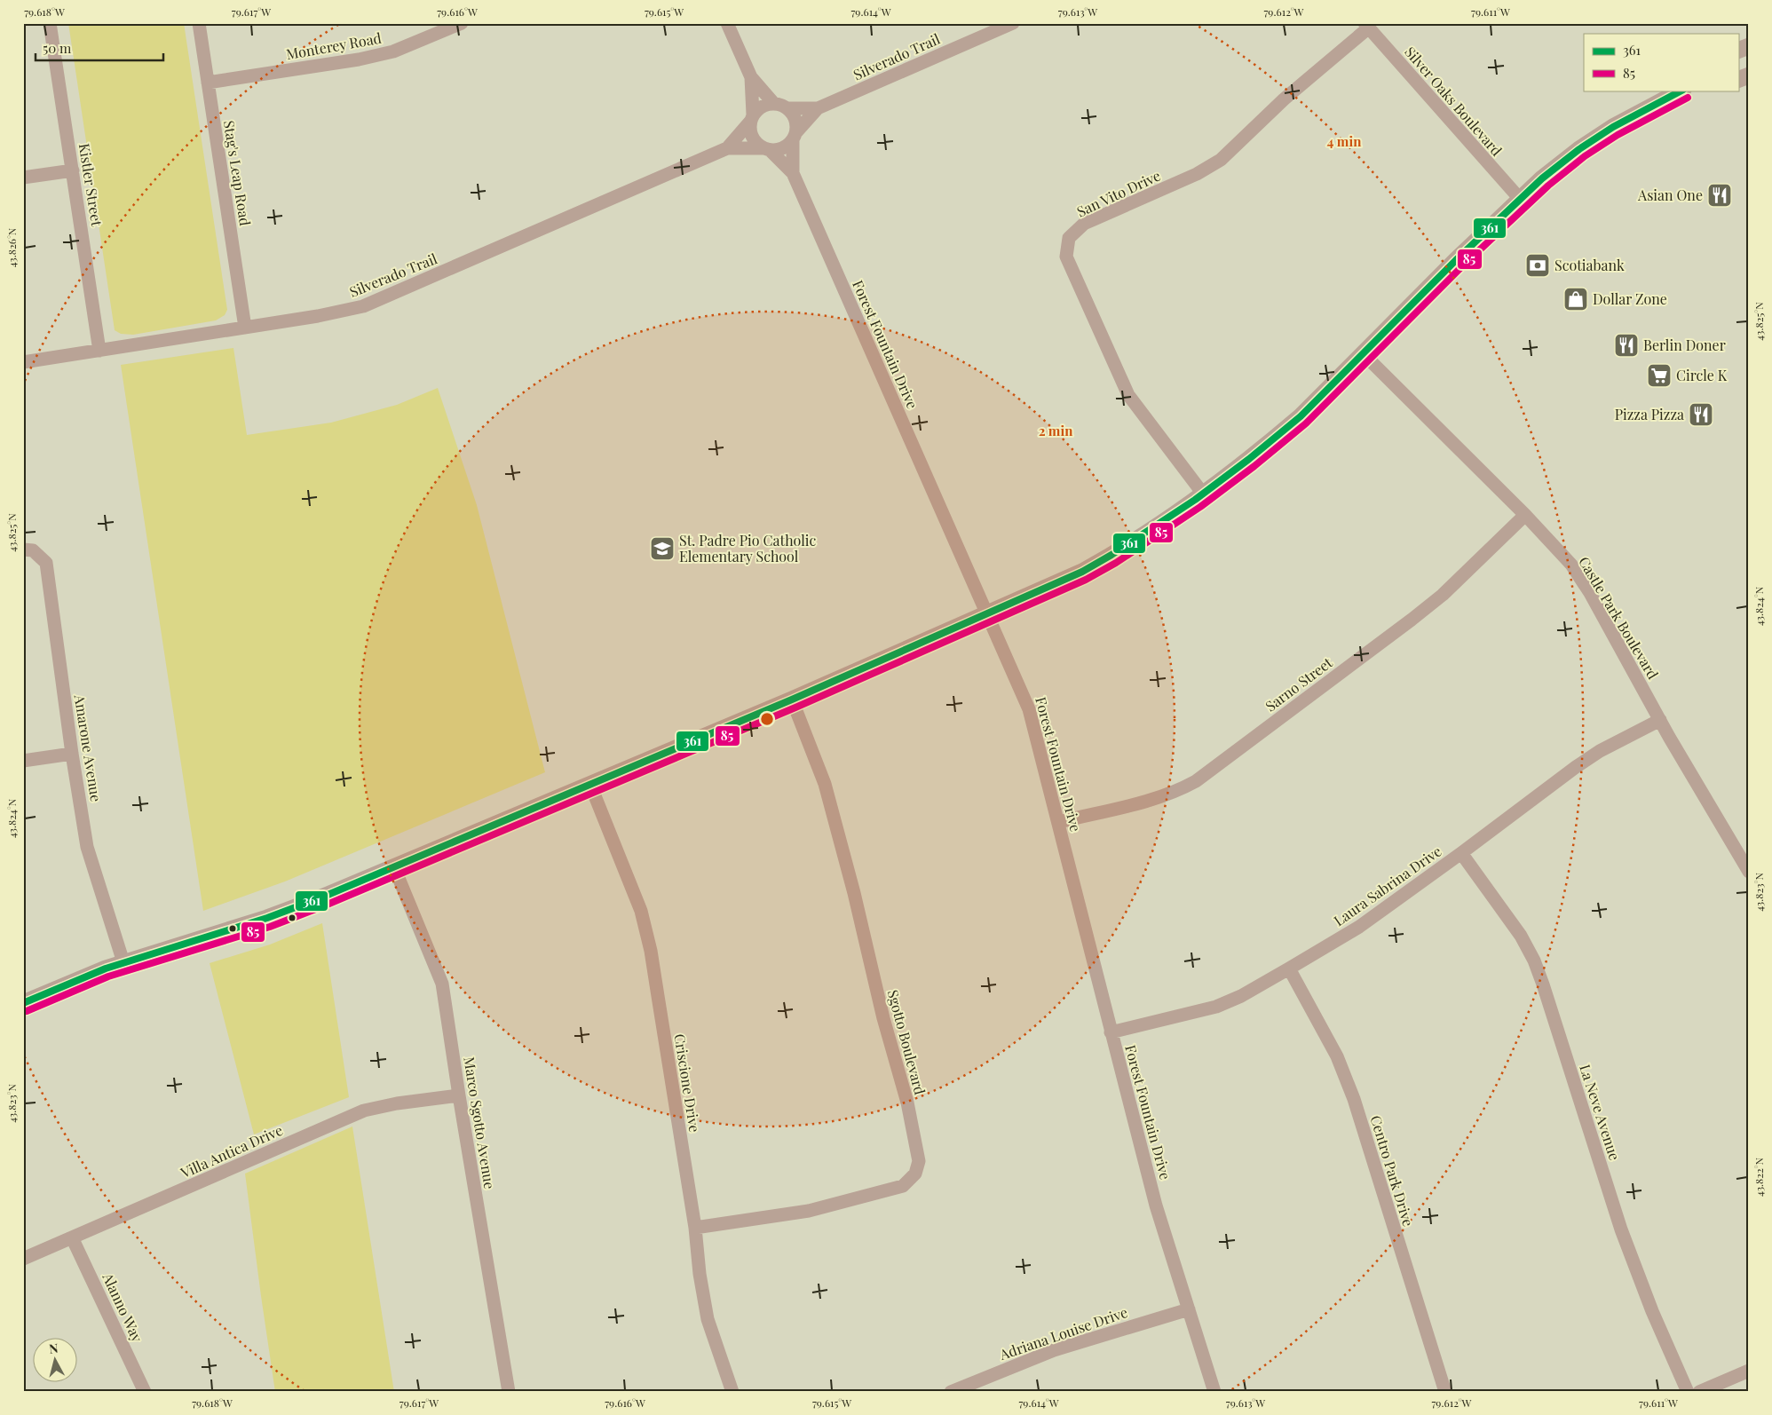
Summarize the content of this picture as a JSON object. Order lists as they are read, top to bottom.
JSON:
{
  "streets": {
    "street": [
      "Monterey Road",
      "Silverado Trail",
      "Silver Oaks Boulevard",
      "Stag's Leap Road",
      "Kistler Street",
      "San Vito Drive",
      "Forest Fountain Drive",
      "Castle Park Boulevard",
      "Sarno Street",
      "Amarone Avenue",
      "Laura Sabrina Drive",
      "Sgotto Boulevard",
      "Criscione Drive",
      "La Neve Avenue",
      "Marco Sgotto Avenue",
      "Villa Antica Drive",
      "Centro Park Drive",
      "Alanno Way",
      "Adriana Louise Drive"
    ]
  },
  "crossings": [
    ["Monterey Road", "Stag's Leap Road"],
    ["Silverado Trail", "Stag's Leap Road"],
    ["Silverado Trail", "Kistler Street"],
    ["Silverado Trail", "Forest Fountain Drive"],
    ["Silver Oaks Boulevard", "San Vito Drive"],
    ["Forest Fountain Drive", "Sarno Street"],
    ["Forest Fountain Drive", "Laura Sabrina Drive"],
    ["Forest Fountain Drive", "Adriana Louise Drive"],
    ["Castle Park Boulevard", "Sarno Street"],
    ["Castle Park Boulevard", "Laura Sabrina Drive"],
    ["Laura Sabrina Drive", "La Neve Avenue"],
    ["Laura Sabrina Drive", "Centro Park Drive"],
    ["Sgotto Boulevard", "Criscione Drive"],
    ["Marco Sgotto Avenue", "Villa Antica Drive"],
    ["Villa Antica Drive", "Alanno Way"]
  ],
  "places": {
    "restaurant": ["Asian One", "Berlin Doner", "Pizza Pizza"],
    "bank": ["Scotiabank"],
    "shop": ["Dollar Zone"],
    "supermarket": ["Circle K"],
    "school or university": ["St. Padre Pio Catholic Elementary School"]
  },
  "lines": ["transit line 361", "transit line 85"],
  "legend": ["361", "85"],
  "scale_bar": "50 m",
  "north": "top",
  "coordinates": [
    "79.618°W",
    "79.617°W",
    "79.616°W",
    "79.615°W",
    "79.614°W",
    "79.613°W",
    "79.612°W",
    "79.611°W",
    "43.826°N",
    "43.825°N",
    "43.824°N",
    "43.823°N",
    "43.822°N"
  ],
  "rings": ["4 min", "2 min"]
}
